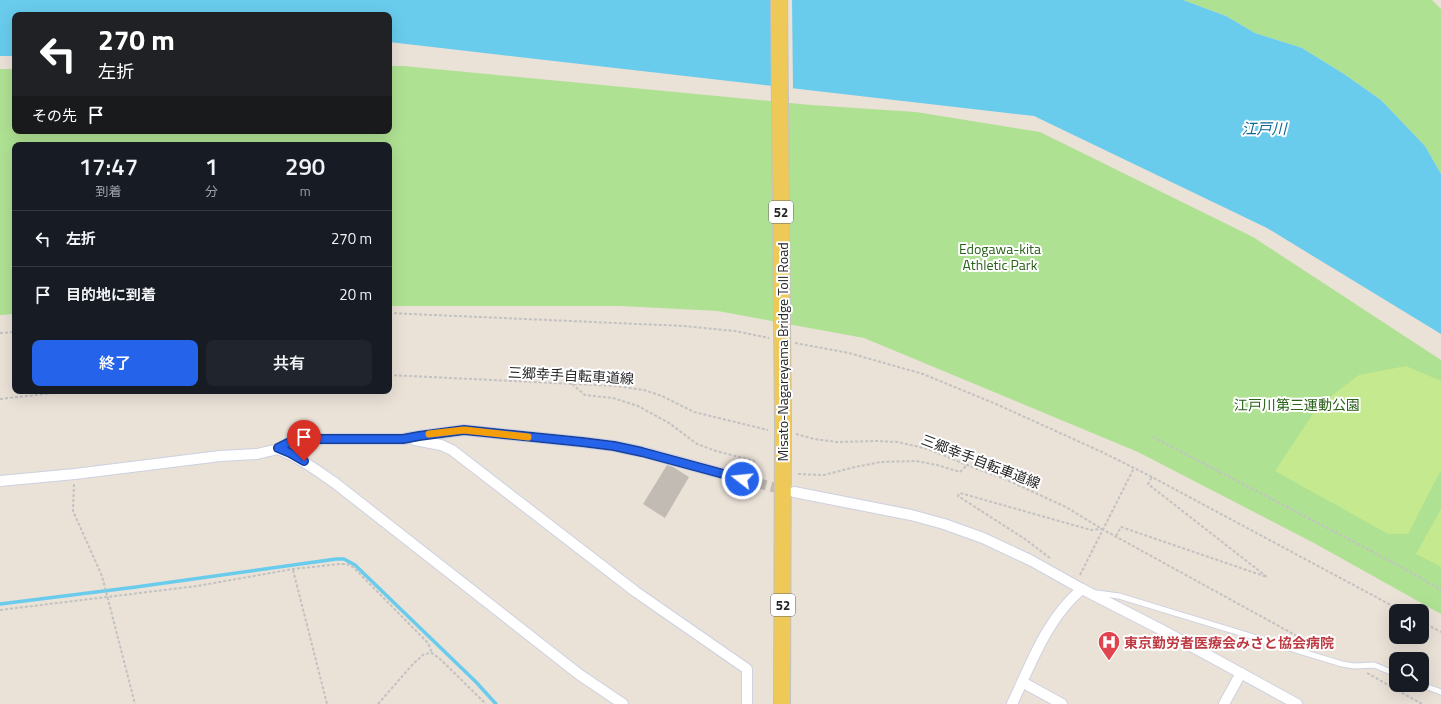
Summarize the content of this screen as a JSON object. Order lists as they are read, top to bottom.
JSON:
{
  "streets": {
    "main road": ["52", "Misato-Nagareyama Bridge Toll Road"],
    "path": ["三郷幸手自転車道線"]
  },
  "crossings": [
    ["Misato-Nagareyama Bridge Toll Road", "三郷幸手自転車道線"]
  ],
  "water": ["江戸川"],
  "parks": ["Edogawa-kita Athletic Park", "江戸川第三運動公園"],
  "places": {
    "hospital": ["東京勤労者医療会みさと協会病院"]
  },
  "page": {
    "turn": ["270 m", "左折"],
    "then": "その先",
    "eta": [
      "17:47",
      "到着",
      "1",
      "分",
      "290",
      "m"
    ],
    "list": [
      {
        "name": "左折",
        "value": "270 m"
      },
      {
        "name": "目的地に到着",
        "value": "20 m"
      }
    ],
    "buttons": ["終了", "共有"]
  }
}
